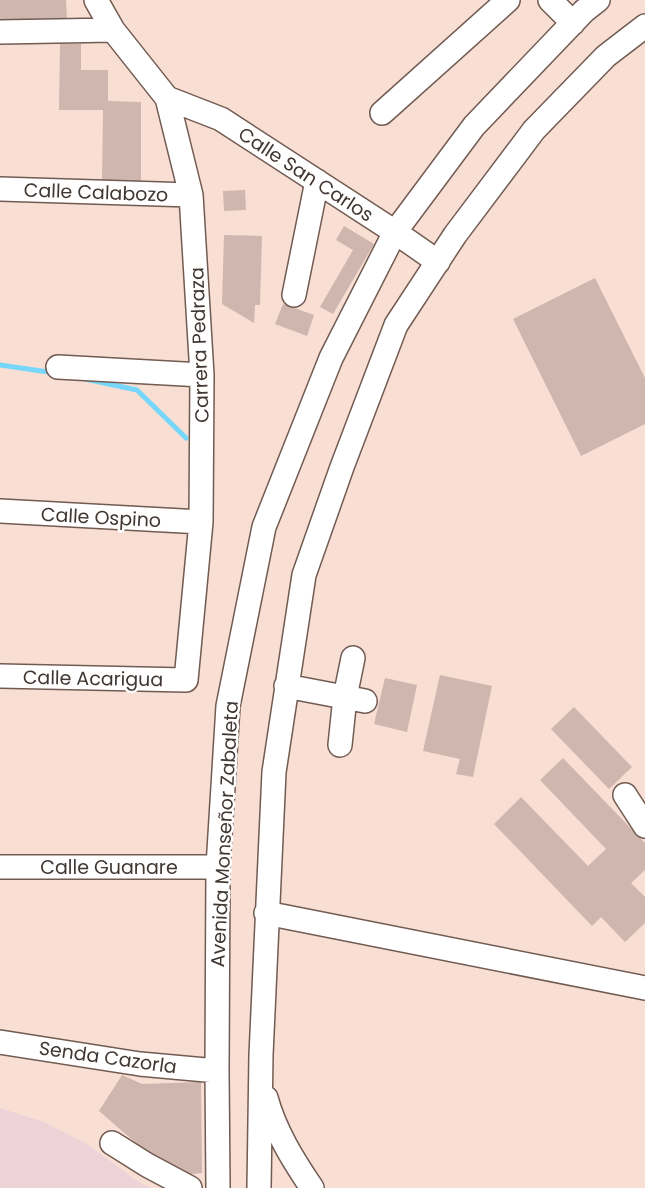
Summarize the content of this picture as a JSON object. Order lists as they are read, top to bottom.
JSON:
{
  "streets": {
    "street": [
      "Calle San Carlos",
      "Calle Calabozo",
      "Carrera Pedraza",
      "Calle Ospino",
      "Calle Acarigua",
      "Avenida Monseñor Zabaleta",
      "Calle Guanare",
      "Senda Cazorla"
    ]
  },
  "crossings": [
    ["Calle San Carlos", "Carrera Pedraza"],
    ["Calle San Carlos", "Avenida Monseñor Zabaleta"],
    ["Calle Calabozo", "Carrera Pedraza"],
    ["Carrera Pedraza", "Calle Ospino"],
    ["Carrera Pedraza", "Calle Acarigua"],
    ["Avenida Monseñor Zabaleta", "Calle Guanare"],
    ["Avenida Monseñor Zabaleta", "Senda Cazorla"]
  ]
}
